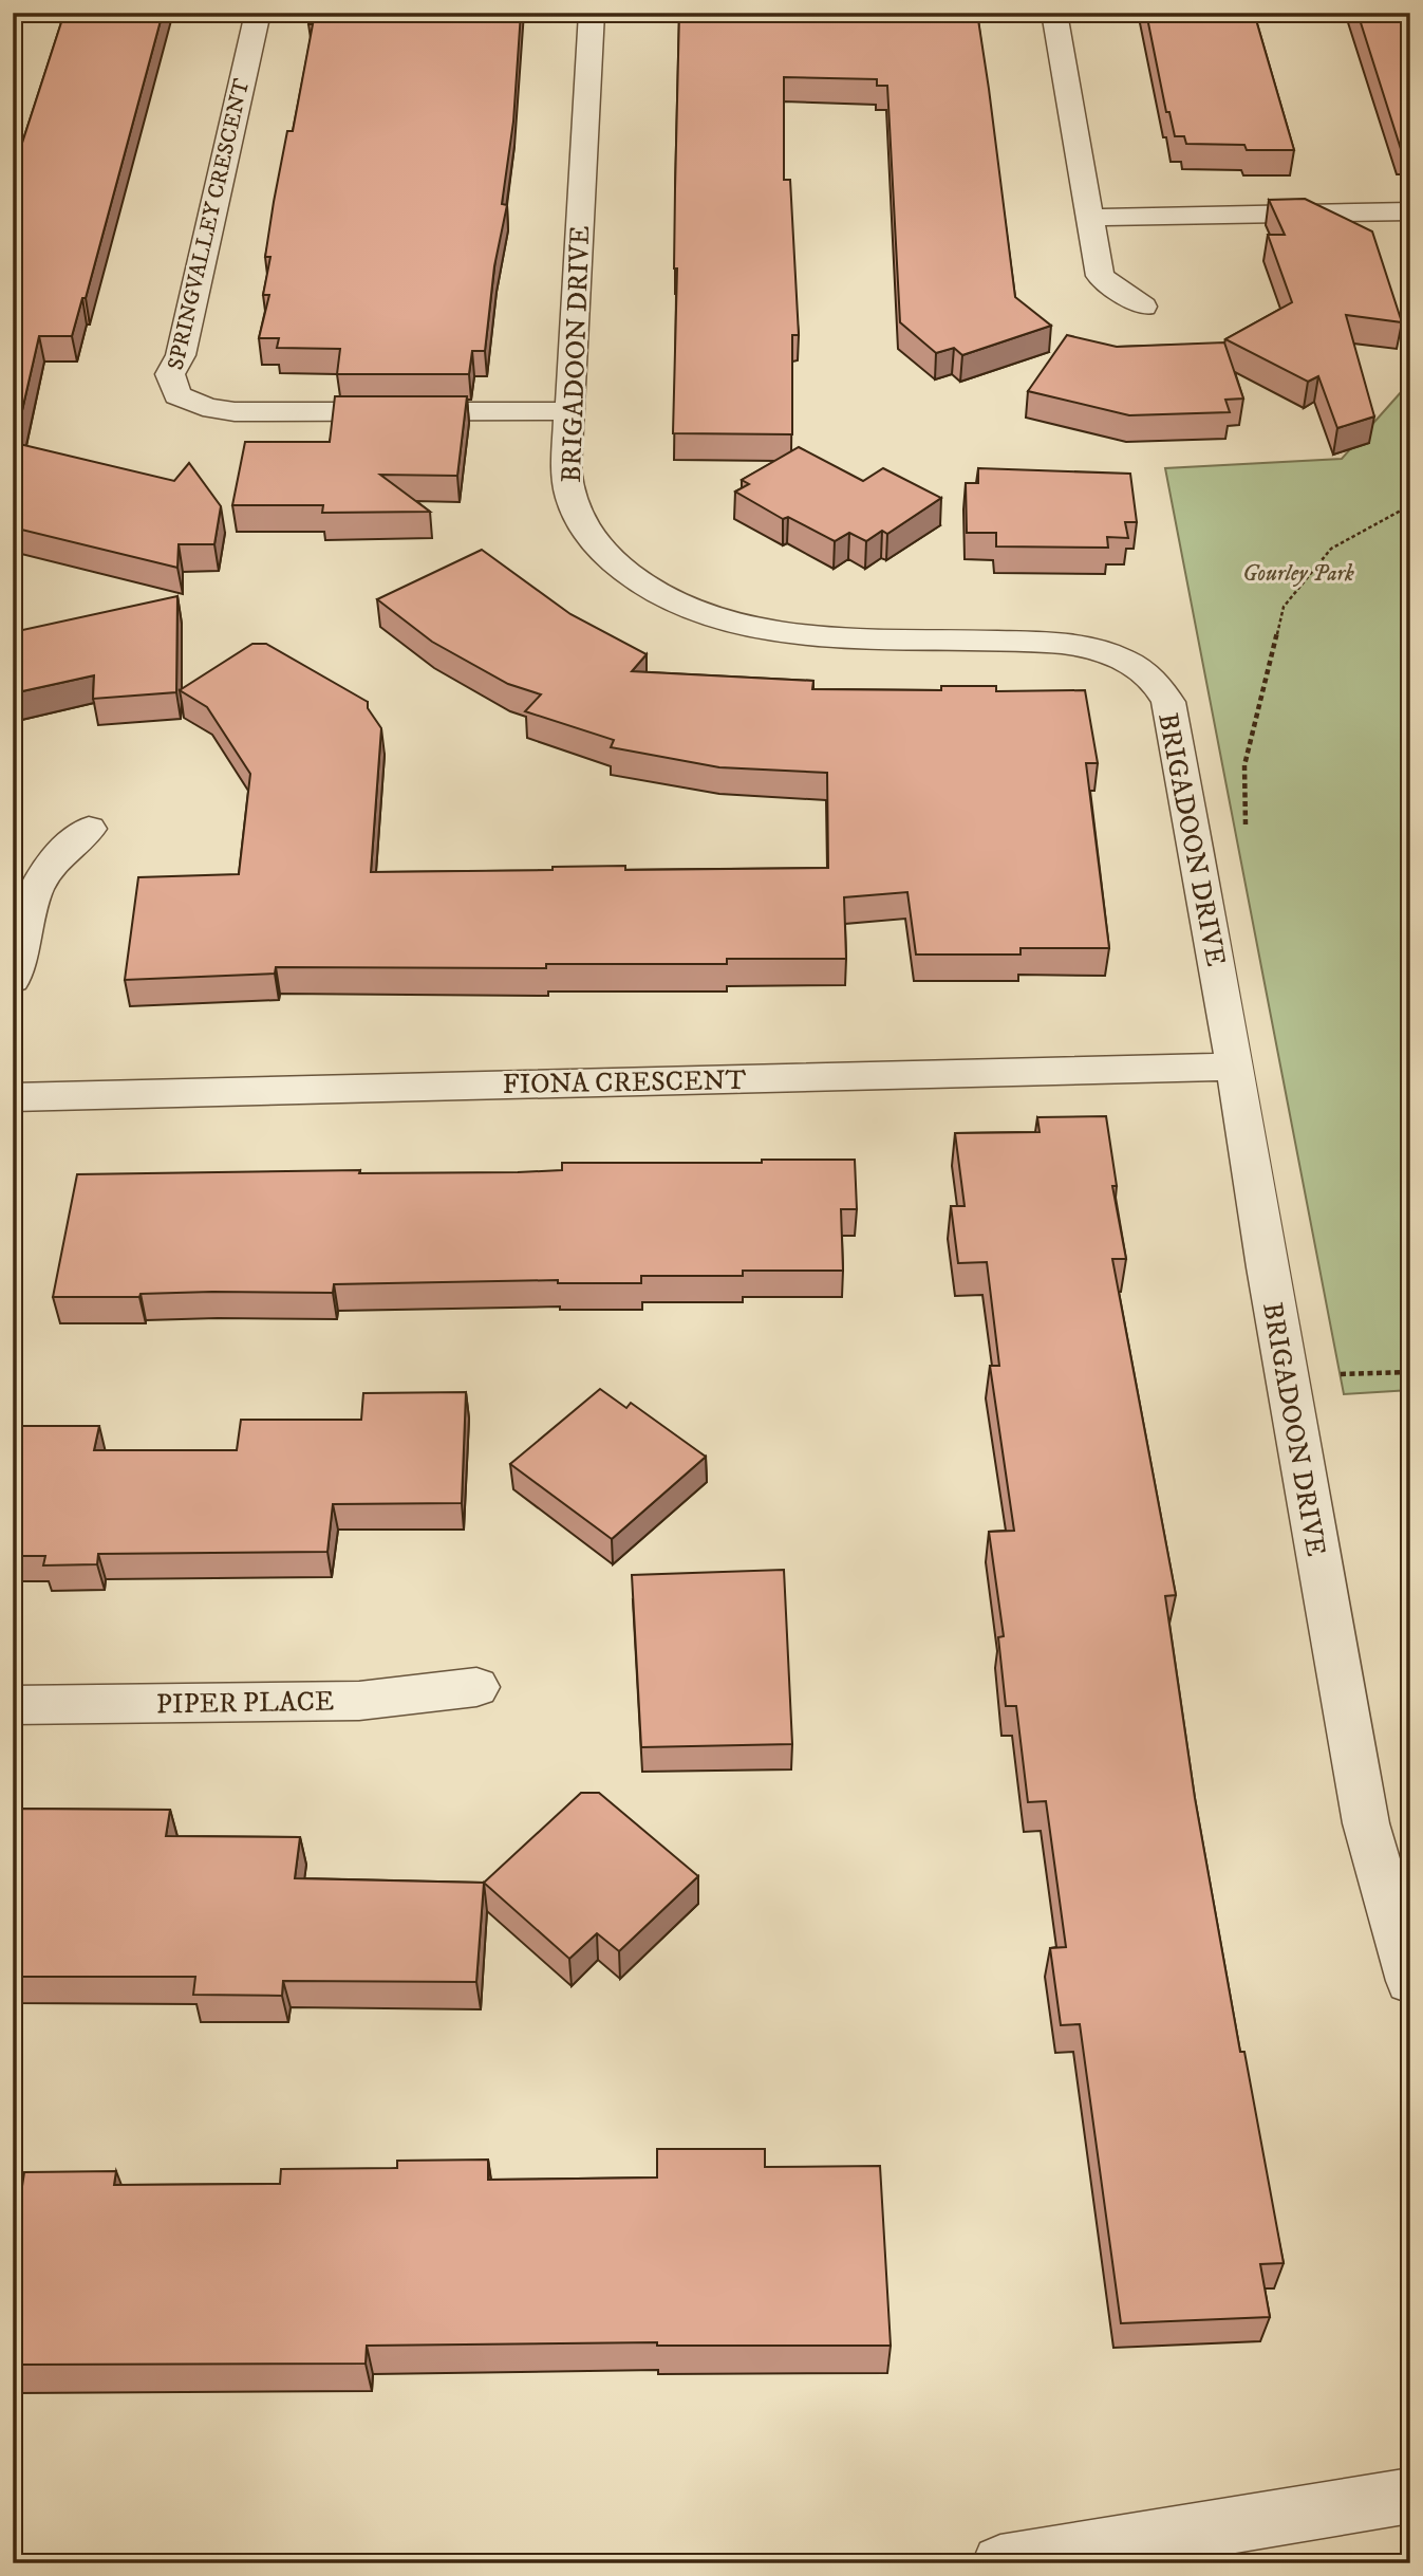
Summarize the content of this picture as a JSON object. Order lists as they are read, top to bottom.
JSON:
{
  "streets": {
    "street": [
      "SPRINGVALLEY CRESCENT",
      "BRIGADOON DRIVE",
      "FIONA CRESCENT",
      "PIPER PLACE"
    ]
  },
  "crossings": [
    ["SPRINGVALLEY CRESCENT", "BRIGADOON DRIVE"],
    ["BRIGADOON DRIVE", "FIONA CRESCENT"]
  ],
  "parks": ["Gourley Park"]
}
